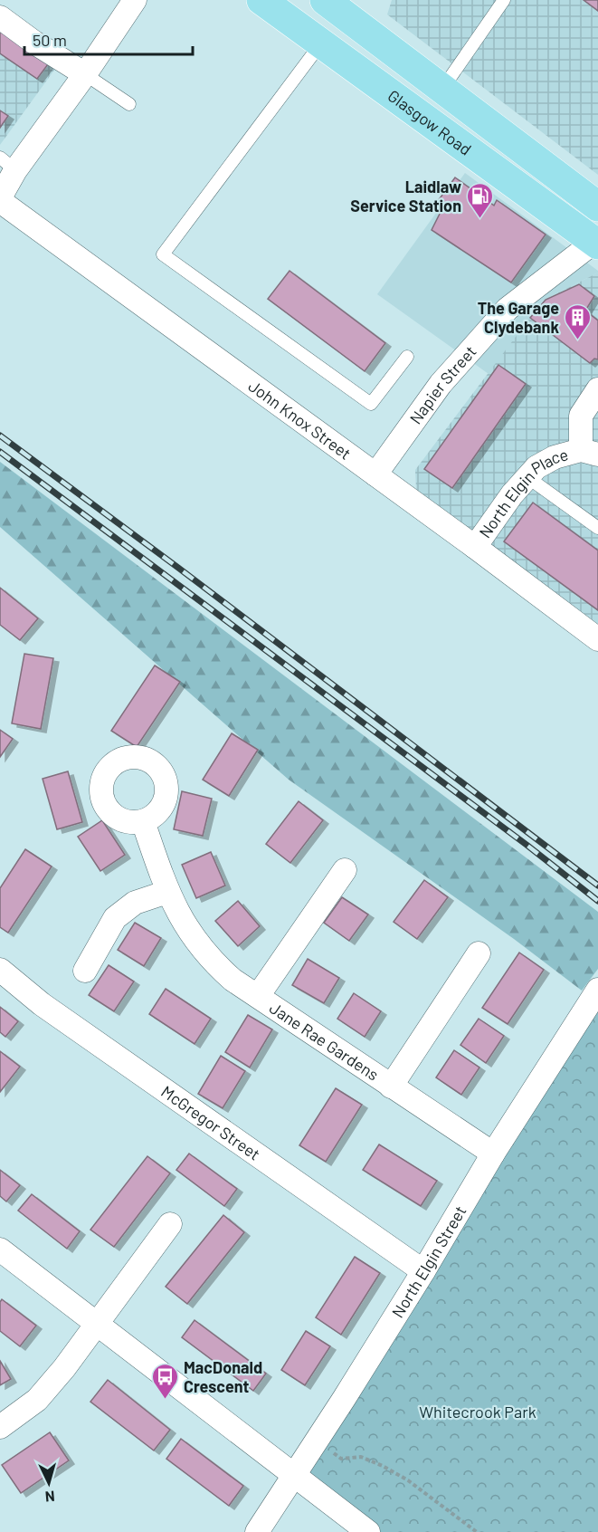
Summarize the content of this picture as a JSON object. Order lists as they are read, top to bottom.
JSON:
{
  "streets": {
    "main road": ["Glasgow Road"],
    "street": [
      "Napier Street",
      "John Knox Street",
      "North Elgin Place",
      "Jane Rae Gardens",
      "McGregor Street",
      "North Elgin Street"
    ]
  },
  "crossings": [
    ["Glasgow Road", "Napier Street"],
    ["Napier Street", "John Knox Street"],
    ["John Knox Street", "North Elgin Place"],
    ["Jane Rae Gardens", "North Elgin Street"],
    ["McGregor Street", "North Elgin Street"]
  ],
  "parks": ["Whitecrook Park"],
  "places": {
    "fuel station": ["Laidlaw Service Station"],
    "building": ["The Garage Clydebank"],
    "bus stop": ["MacDonald Crescent"]
  },
  "scale_bar": "50 m",
  "north": "bottom"
}
